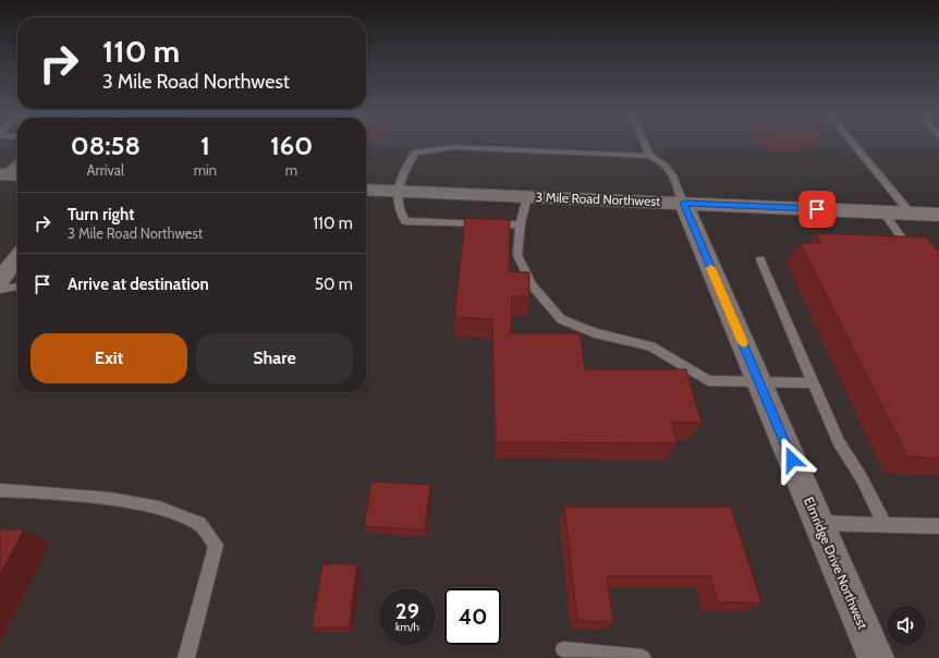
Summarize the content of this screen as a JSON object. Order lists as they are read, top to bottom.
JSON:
{
  "streets": {
    "main road": ["3 Mile Road Northwest", "Elmridge Drive Northwest"]
  },
  "crossings": [
    ["3 Mile Road Northwest", "Elmridge Drive Northwest"]
  ],
  "page": {
    "turn": ["110 m", "3 Mile Road Northwest"],
    "eta": [
      "08:58",
      "Arrival",
      "1",
      "min",
      "160",
      "m"
    ],
    "list": [
      {
        "name": "Turn right",
        "note": "3 Mile Road Northwest",
        "value": "110 m"
      },
      {
        "name": "Arrive at destination",
        "value": "50 m"
      }
    ],
    "buttons": ["Exit", "Share"],
    "speed": "29 km/h",
    "limit": "40"
  }
}
